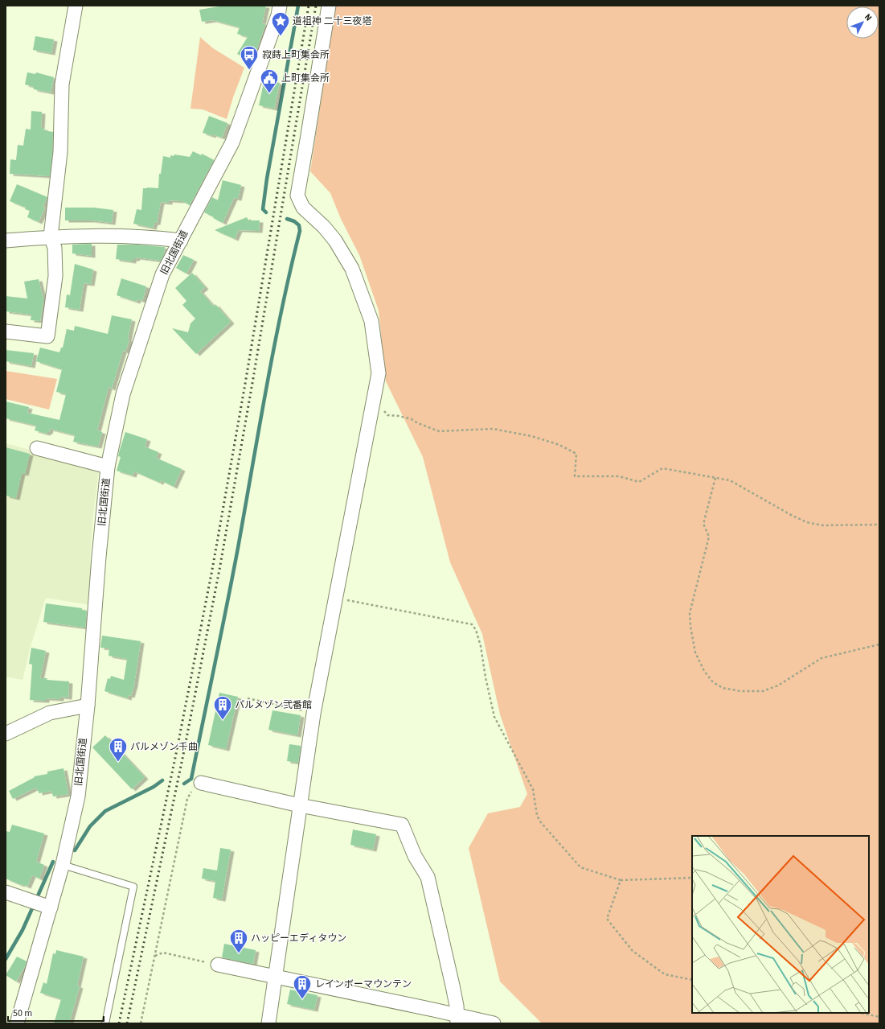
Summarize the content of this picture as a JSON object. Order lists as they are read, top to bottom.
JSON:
{
  "streets": {
    "street": ["旧北国街道"]
  },
  "places": {
    "place": ["道祖神 二十三夜塔"],
    "bus stop": ["寂蒔上町集会所"],
    "public building": ["上町集会所"],
    "building": [
      "パルメゾン弐番館",
      "パルメゾン千曲",
      "ハッピーエディタウン",
      "レインボーマウンテン"
    ]
  },
  "scale_bar": "50 m",
  "north": "top right"
}
